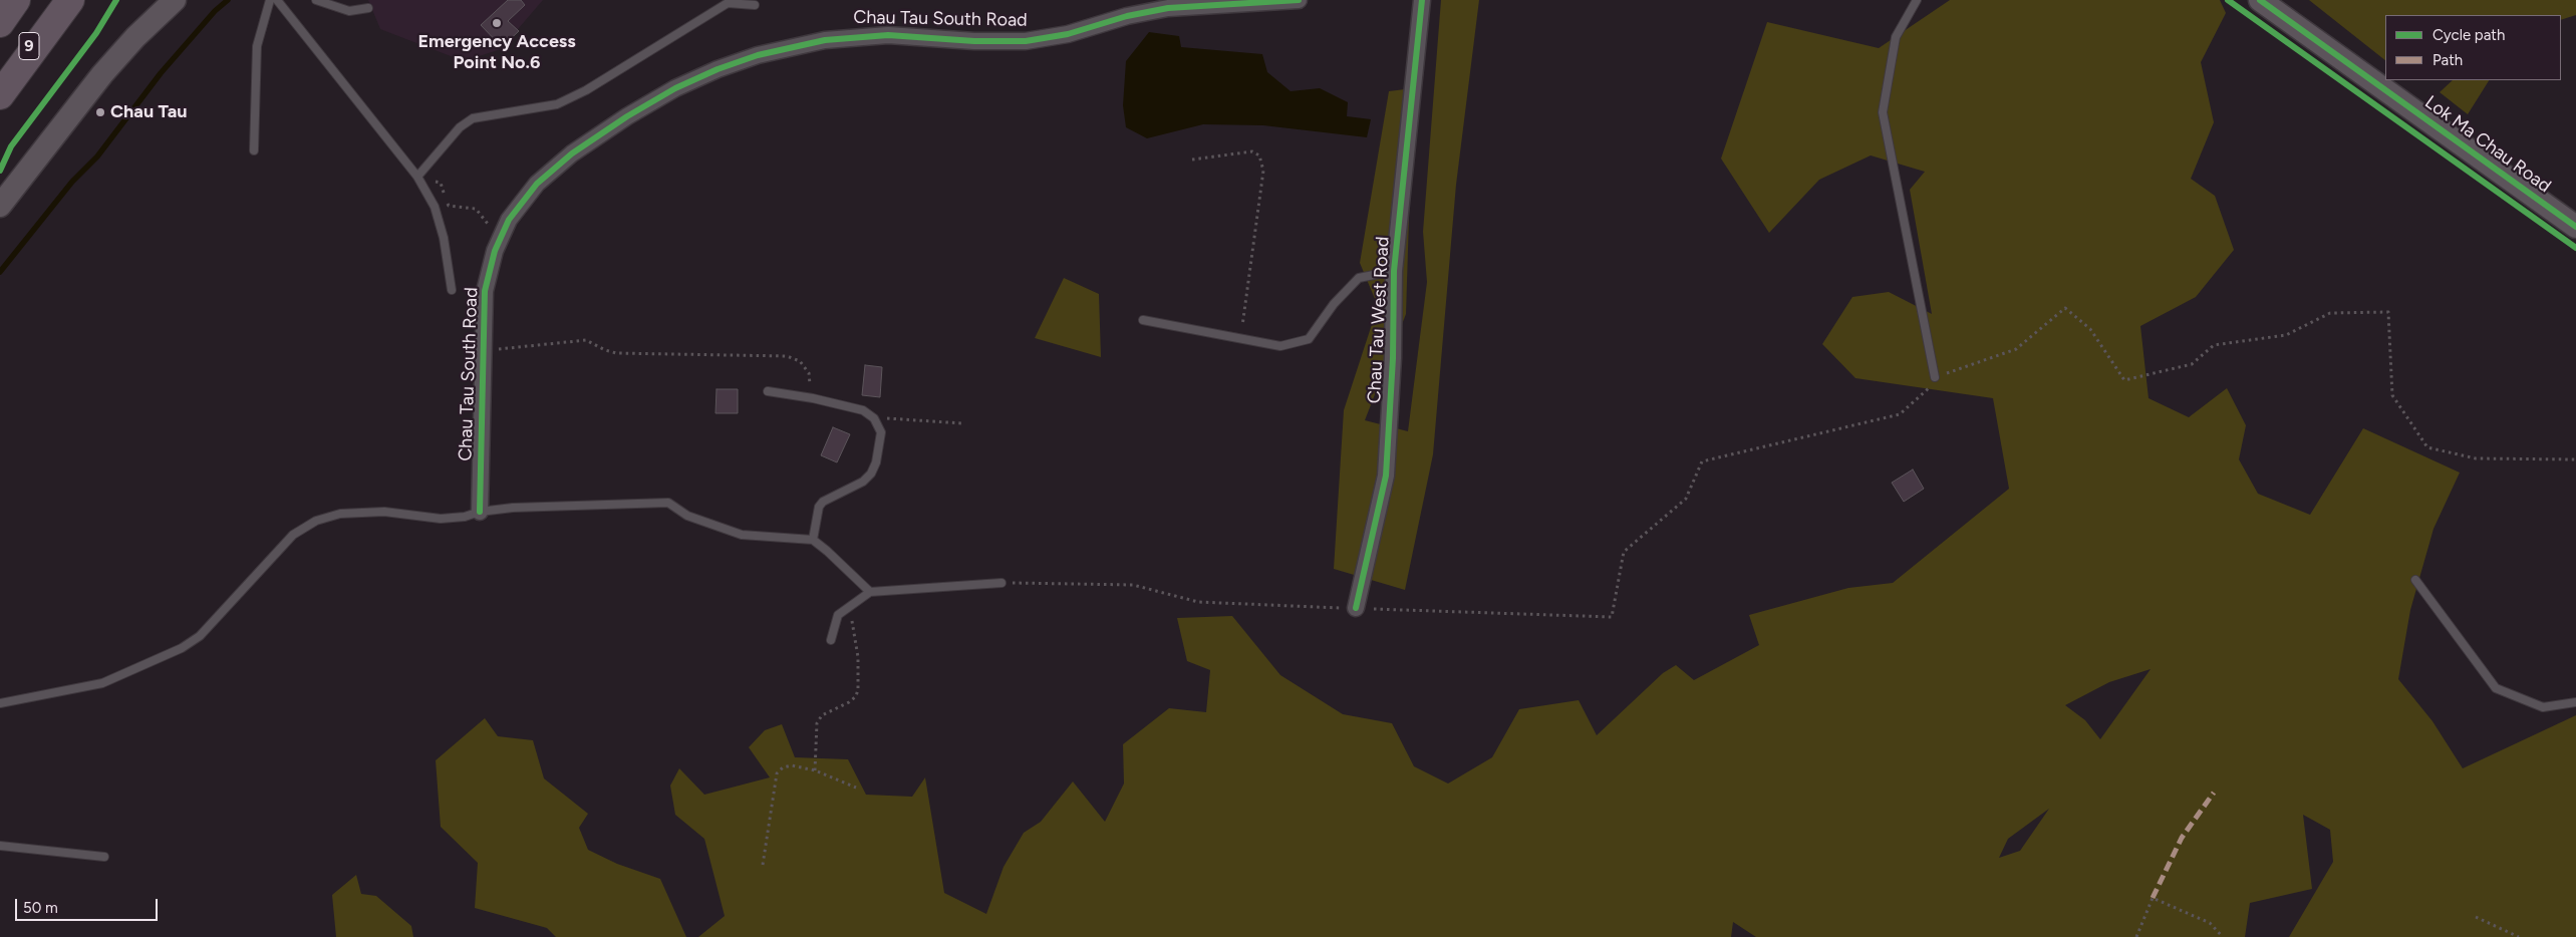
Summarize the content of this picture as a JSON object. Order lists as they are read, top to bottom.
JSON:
{
  "streets": {
    "highway": ["9"],
    "street": ["Chau Tau South Road", "Lok Ma Chau Road", "Chau Tau West Road"]
  },
  "places": ["Emergency Access Point No.6", "Chau Tau"],
  "legend": ["Cycle path", "Path"],
  "scale_bar": "50 m"
}
